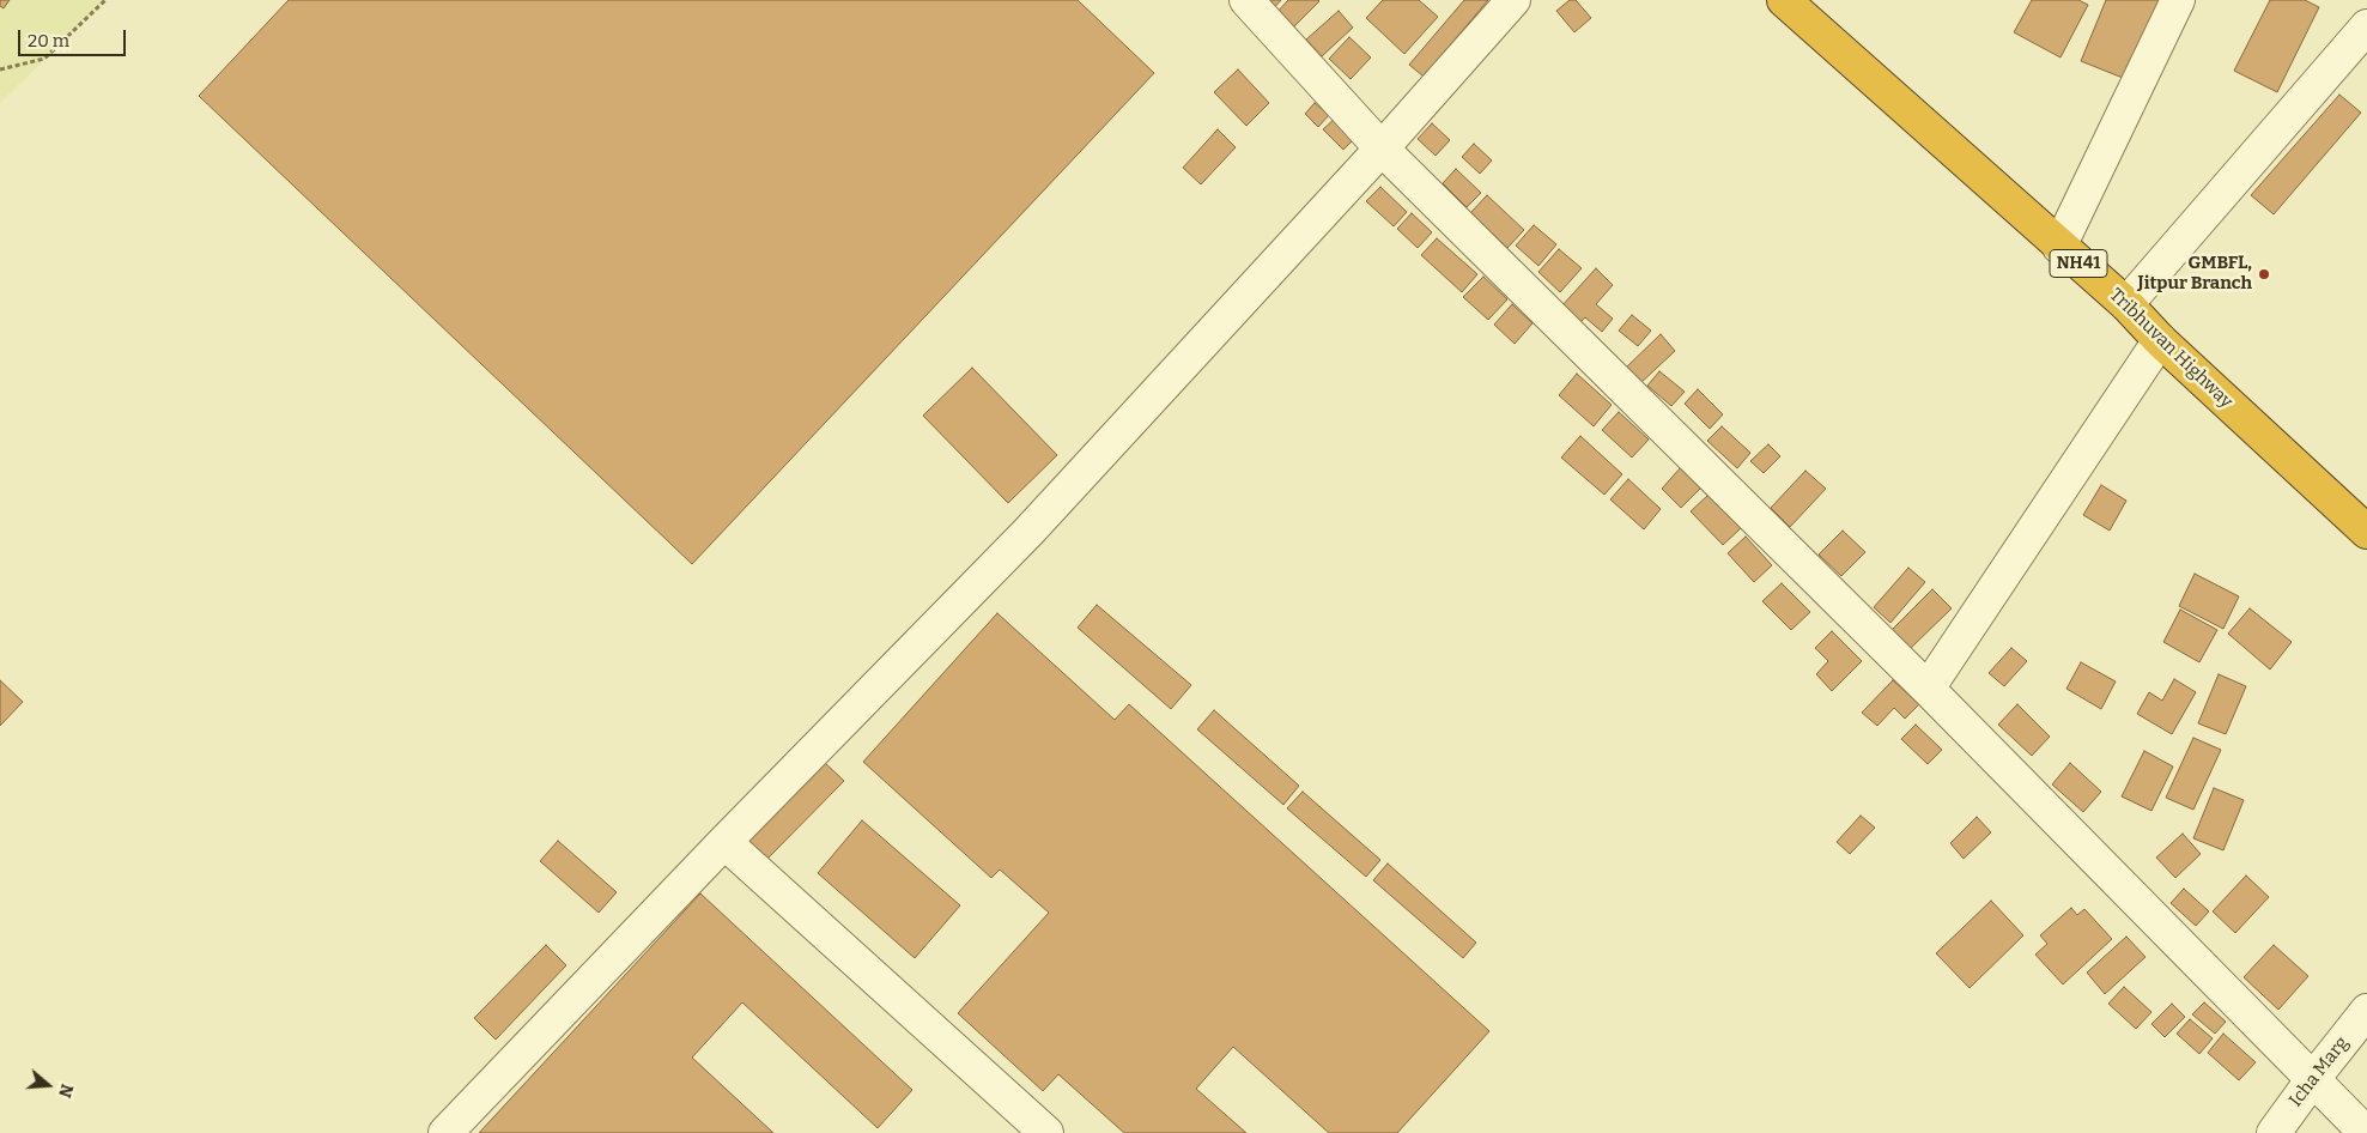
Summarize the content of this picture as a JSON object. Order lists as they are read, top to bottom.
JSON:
{
  "streets": {
    "highway": ["NH41", "Tribhuvan Highway"],
    "street": ["Icha Marg"]
  },
  "places": ["GMBFL, Jitpur Branch"],
  "scale_bar": "20 m",
  "north": "right"
}
